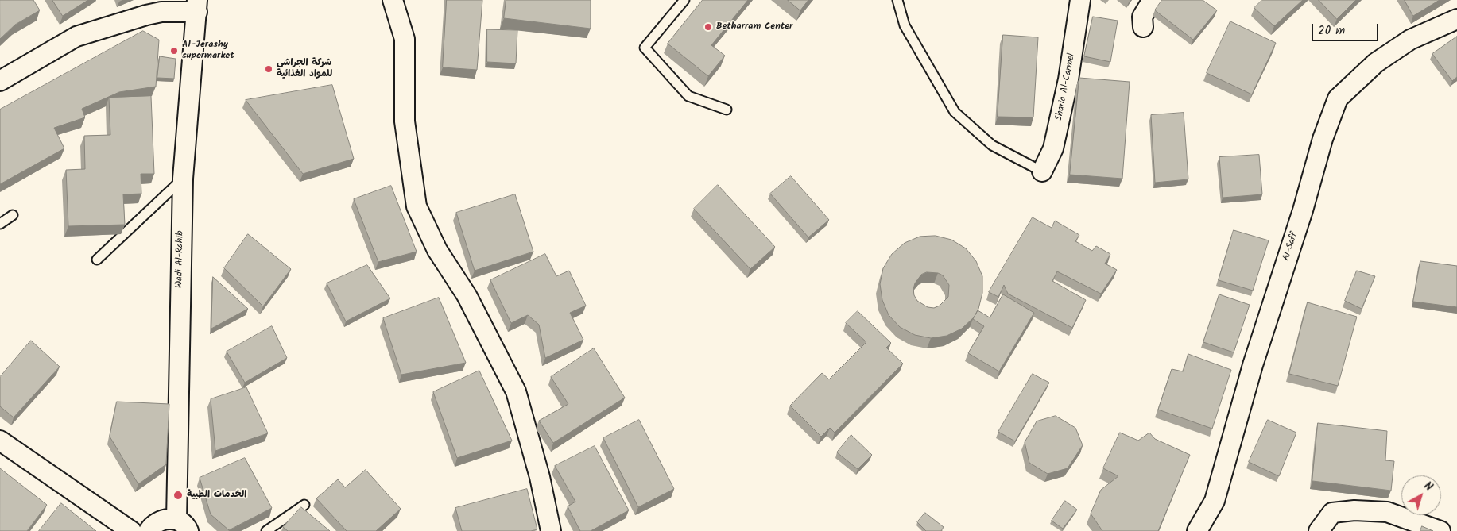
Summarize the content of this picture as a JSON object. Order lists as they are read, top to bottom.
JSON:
{
  "streets": {
    "street": ["Sharia Al-Carmel", "Al-Saff", "Wadi Al-Rahib"]
  },
  "places": [
    "Betharram Center",
    "Al-Jerashy supermarket",
    "شركة الجراشي للمواد الغذائية",
    "الخدمات الطبية"
  ],
  "scale_bar": "20 m",
  "north": "top right"
}
